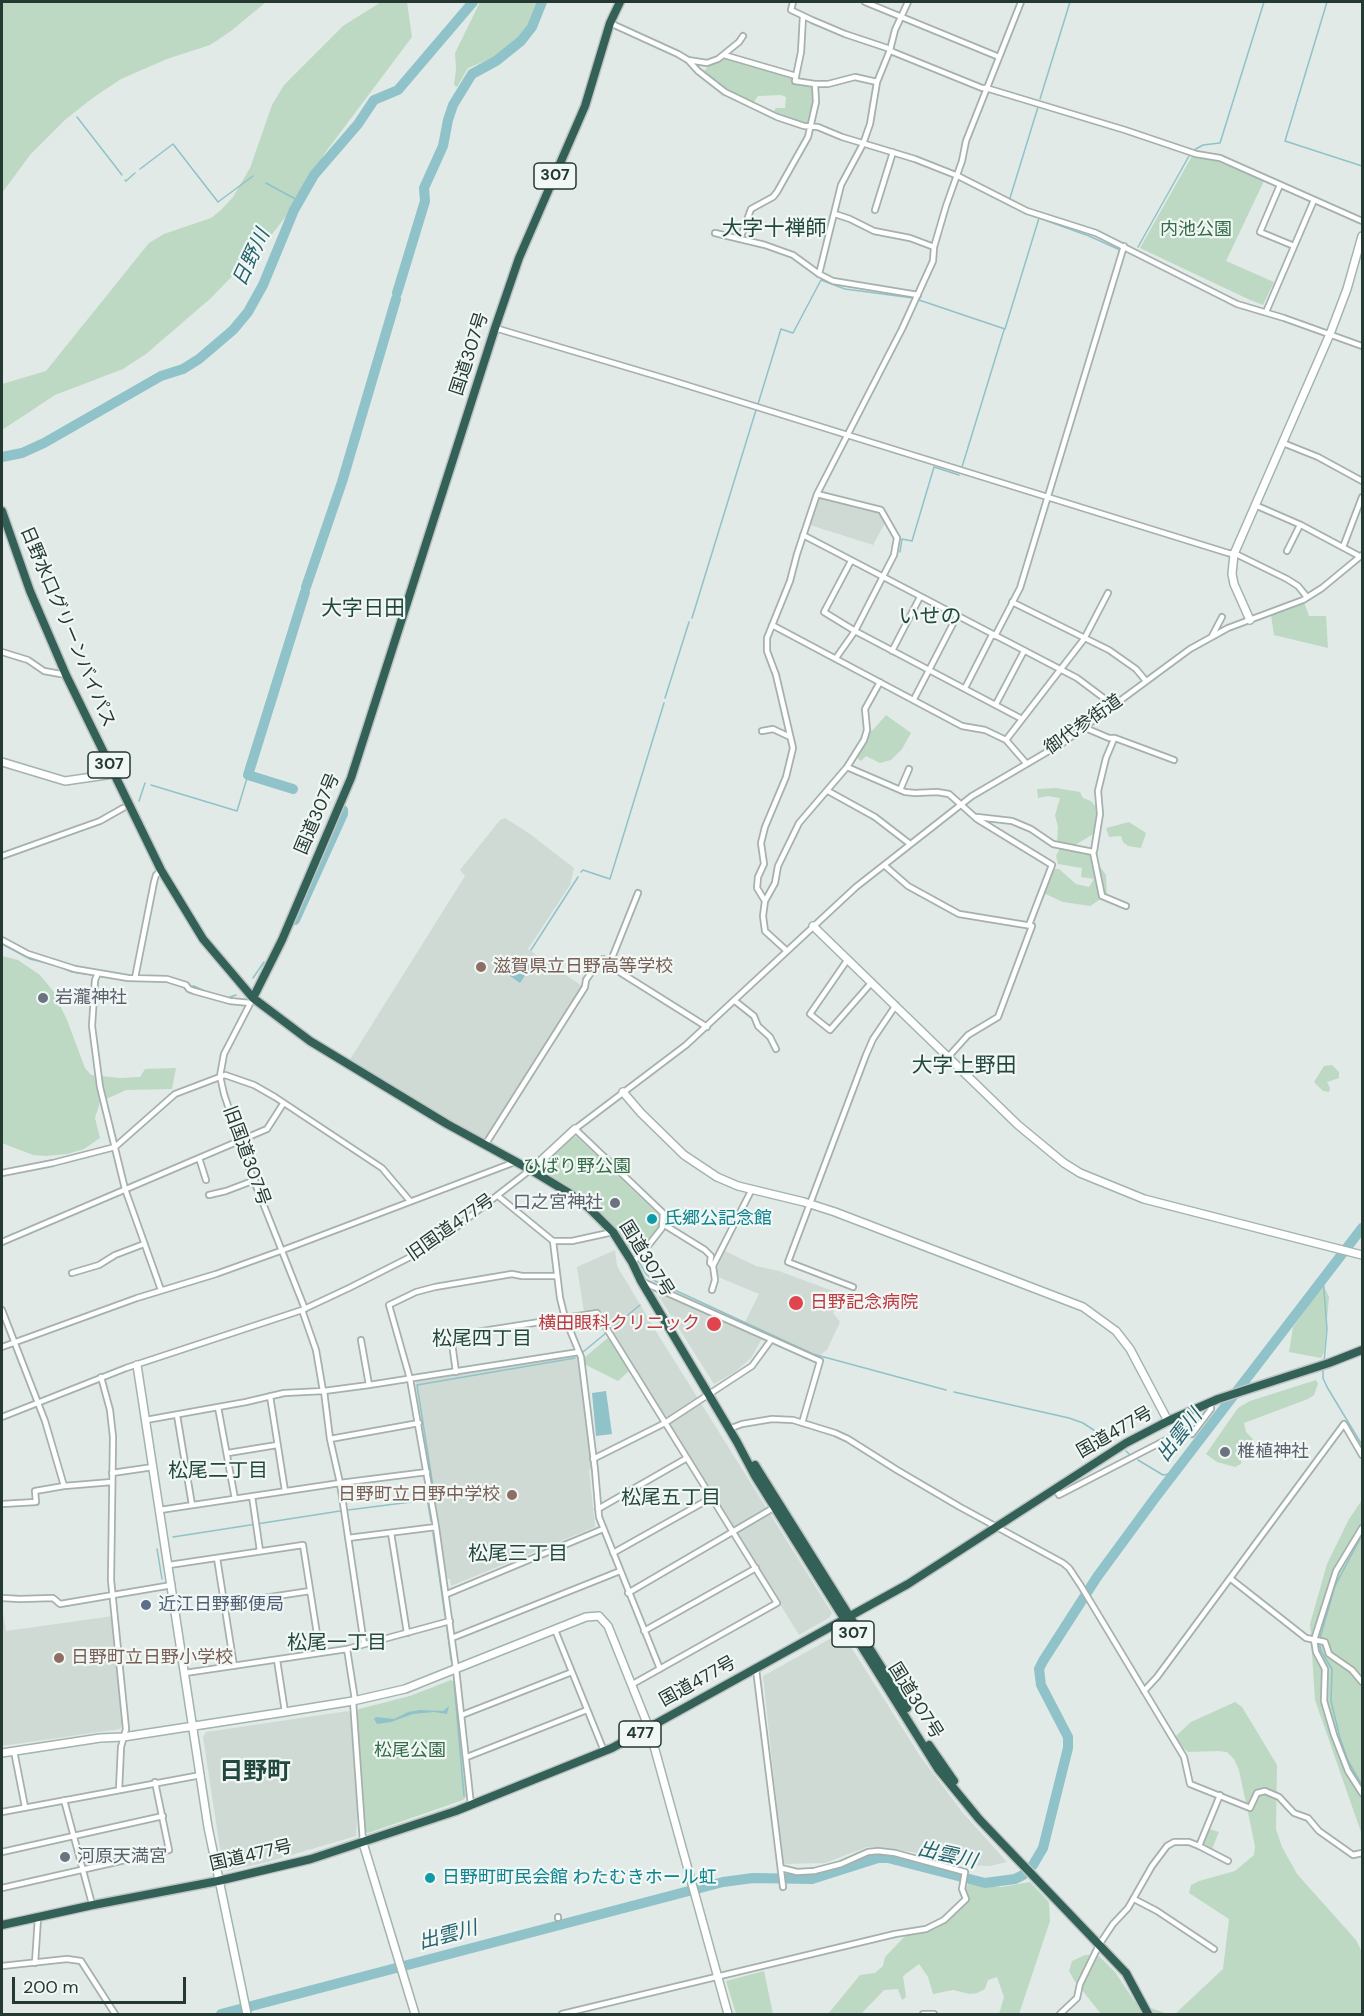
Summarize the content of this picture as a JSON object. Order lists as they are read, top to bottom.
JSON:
{
  "streets": {
    "highway": [
      "307",
      "国道307号",
      "日野水口グリーンバイパス",
      "国道477号",
      "477"
    ],
    "street": ["御代参街道", "旧国道307号", "旧国道477号"]
  },
  "crossings": [
    ["国道307号", "日野水口グリーンバイパス"],
    ["国道307号", "旧国道307号"],
    ["国道307号", "旧国道477号"],
    ["国道307号", "国道477号"],
    ["日野水口グリーンバイパス", "旧国道307号"],
    ["旧国道307号", "旧国道477号"]
  ],
  "districts": [
    "大字十禅師",
    "大字日田",
    "いせの",
    "大字上野田",
    "松尾四丁目",
    "松尾二丁目",
    "松尾五丁目",
    "松尾三丁目",
    "松尾一丁目",
    "日野町"
  ],
  "water": ["日野川", "出雲川"],
  "parks": ["内池公園", "ひばり野公園", "松尾公園"],
  "places": [
    "滋賀県立日野高等学校",
    "岩瀧神社",
    "口之宮神社",
    "氏郷公記念館",
    "日野記念病院",
    "横田眼科クリニック",
    "椎植神社",
    "日野町立日野中学校",
    "近江日野郵便局",
    "日野町立日野小学校",
    "河原天満宮",
    "日野町町民会館 わたむきホール虹"
  ],
  "scale_bar": "200 m"
}
